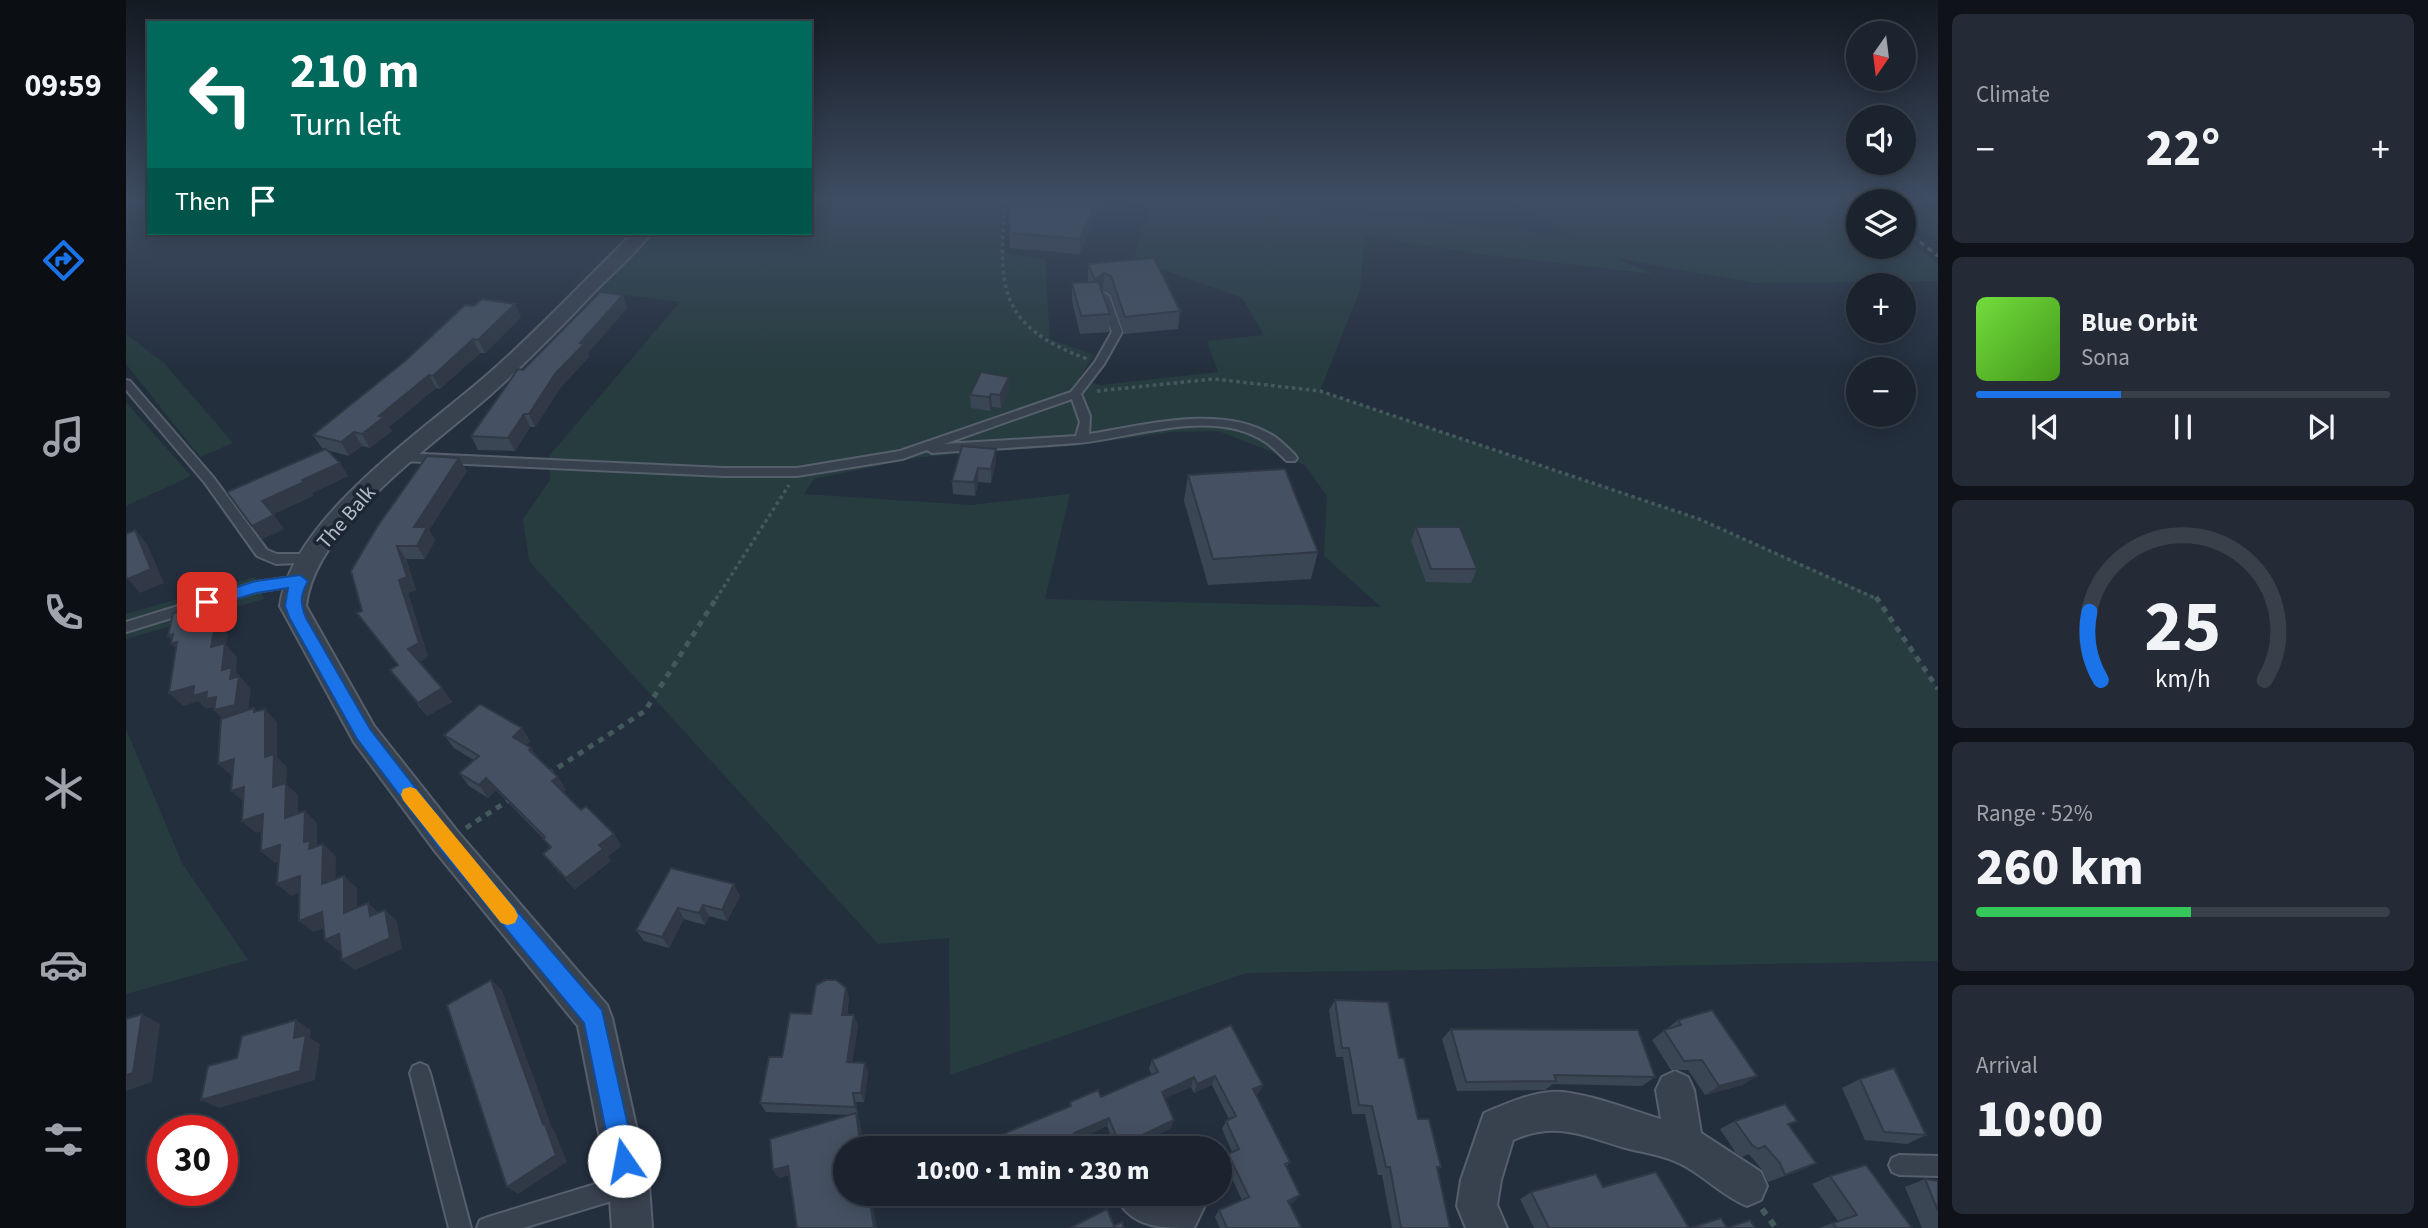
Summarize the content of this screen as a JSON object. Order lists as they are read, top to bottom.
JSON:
{
  "streets": {
    "street": ["The Balk"]
  },
  "north": "bottom",
  "page": {
    "tabs": "09:59",
    "tile": [
      "Climate",
      ["Range · 52%", "260 km"],
      ["Arrival", "10:00"]
    ],
    "map_buttons": ["+", "−"],
    "turn": ["210 m", "Turn left"],
    "heat": ["−", "22°", "+"],
    "then": "Then",
    "song": ["Blue Orbit", "Sona"],
    "limit": "30",
    "trip": "10:00 · 1 min · 230 m",
    "gauge": ["25", "km/h"]
  }
}
